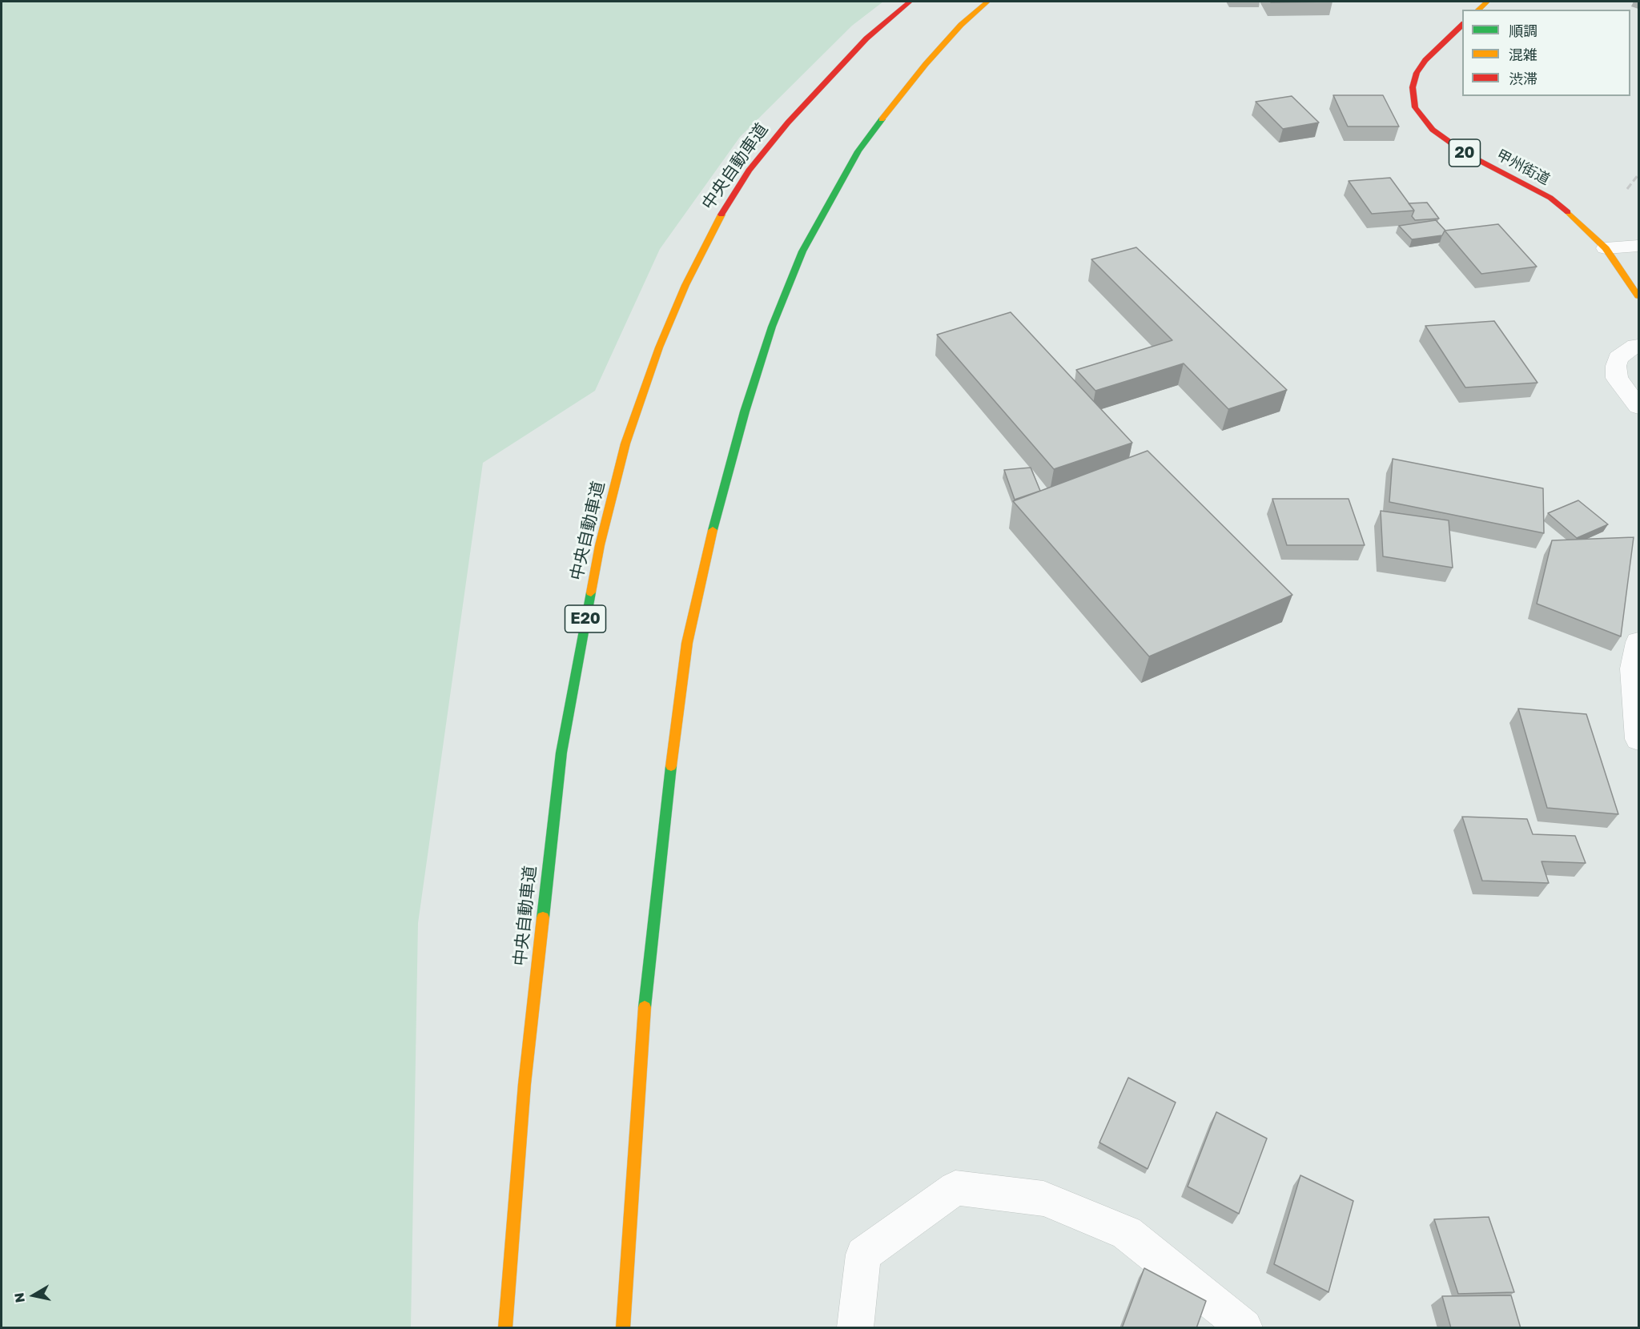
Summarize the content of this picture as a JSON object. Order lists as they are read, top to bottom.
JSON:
{
  "streets": {
    "highway": [
      "20",
      "中央自動車道",
      "甲州街道",
      "E20"
    ]
  },
  "legend": ["順調", "混雑", "渋滞"],
  "north": "left"
}
